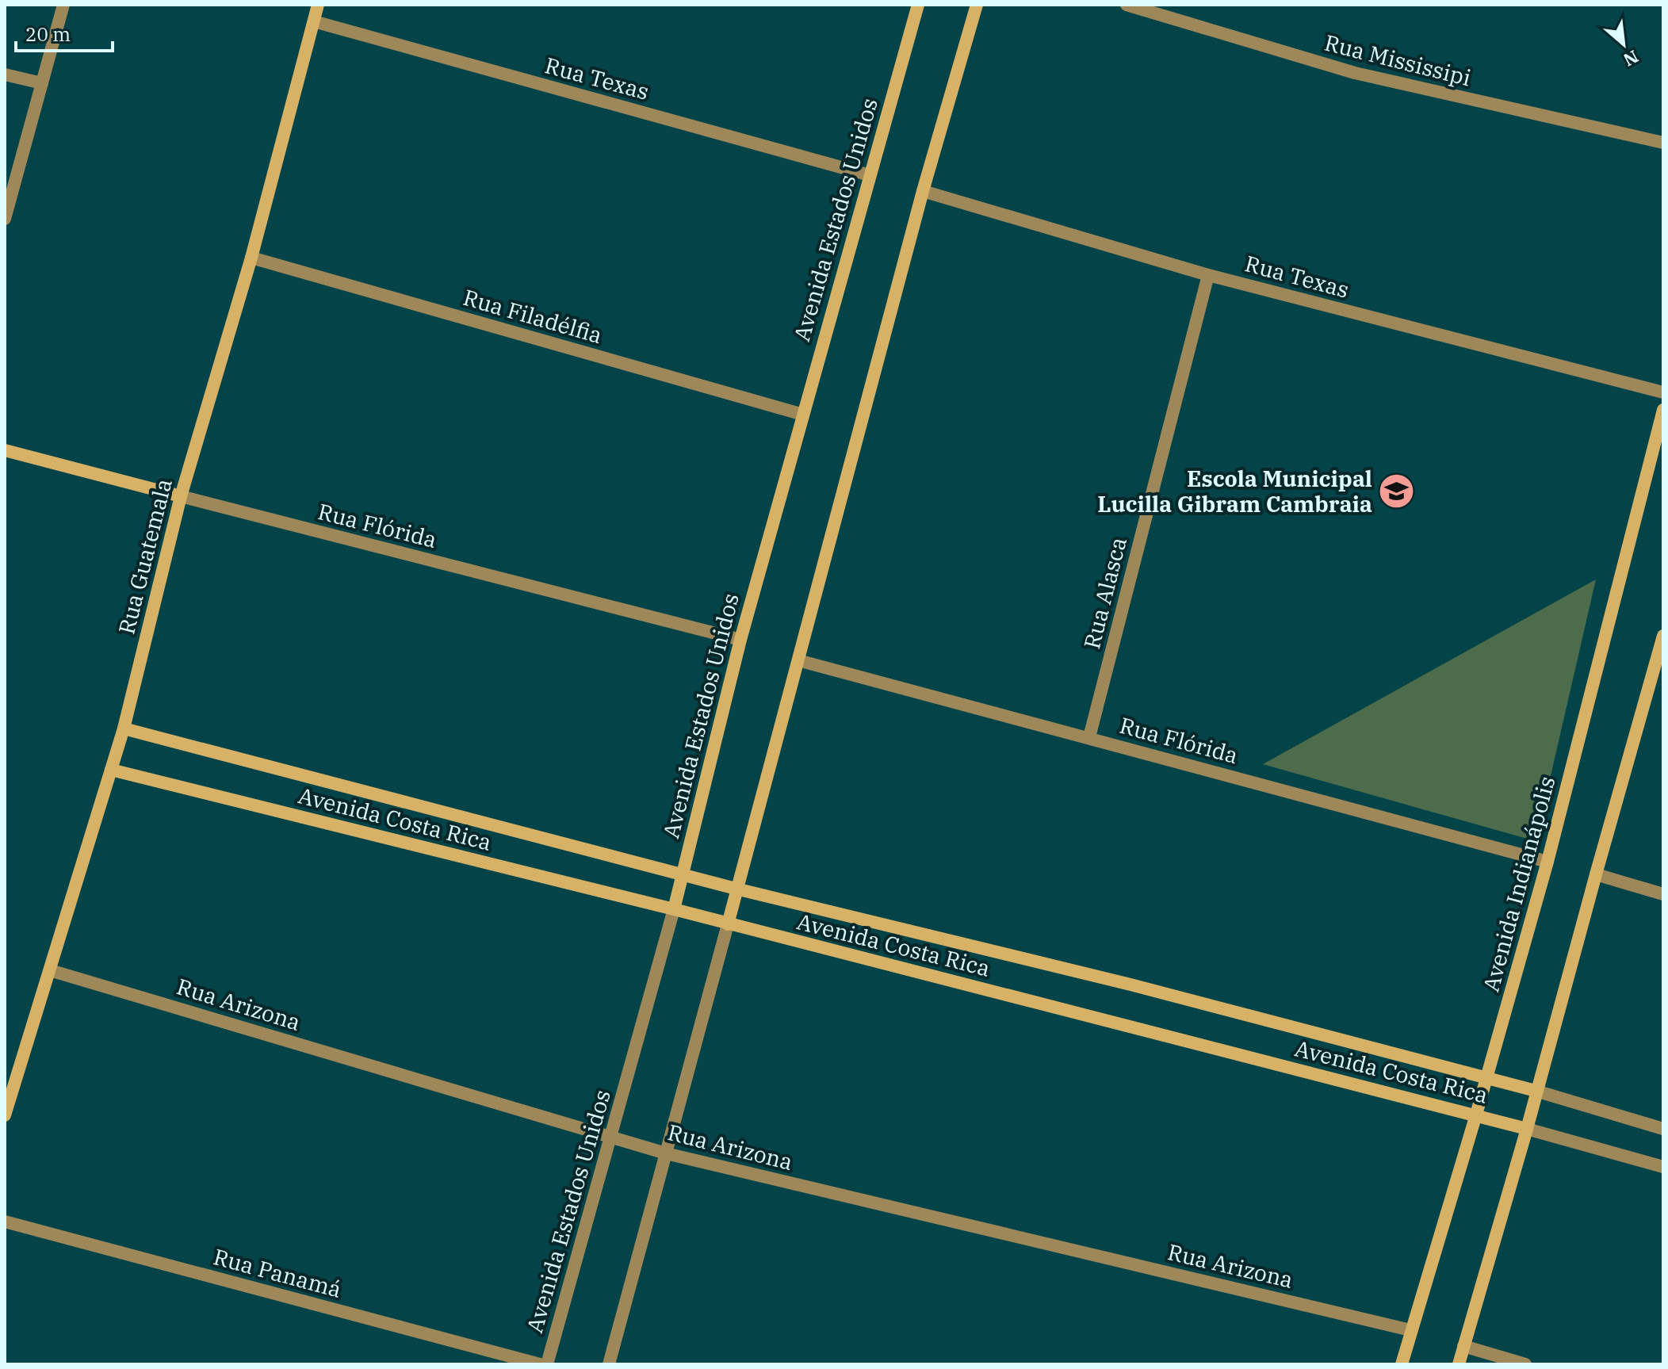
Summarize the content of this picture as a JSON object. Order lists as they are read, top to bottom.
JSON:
{
  "streets": {
    "street": [
      "Rua Mississipi",
      "Rua Texas",
      "Avenida Estados Unidos",
      "Rua Filadélfia",
      "Rua Flórida",
      "Rua Guatemala",
      "Rua Alasca",
      "Avenida Costa Rica",
      "Avenida Indianápolis",
      "Rua Arizona",
      "Rua Panamá"
    ]
  },
  "crossings": [
    ["Rua Texas", "Avenida Estados Unidos"],
    ["Rua Texas", "Rua Guatemala"],
    ["Rua Texas", "Rua Alasca"],
    ["Avenida Estados Unidos", "Rua Filadélfia"],
    ["Avenida Estados Unidos", "Rua Flórida"],
    ["Avenida Estados Unidos", "Avenida Costa Rica"],
    ["Avenida Estados Unidos", "Rua Arizona"],
    ["Rua Filadélfia", "Rua Guatemala"],
    ["Rua Flórida", "Rua Guatemala"],
    ["Rua Flórida", "Rua Alasca"],
    ["Rua Flórida", "Avenida Indianápolis"],
    ["Rua Guatemala", "Avenida Costa Rica"],
    ["Rua Guatemala", "Rua Arizona"],
    ["Avenida Costa Rica", "Avenida Indianápolis"],
    ["Avenida Indianápolis", "Rua Arizona"]
  ],
  "places": {
    "school or university": ["Escola Municipal Lucilla Gibram Cambraia"]
  },
  "scale_bar": "20 m",
  "north": "bottom right"
}
